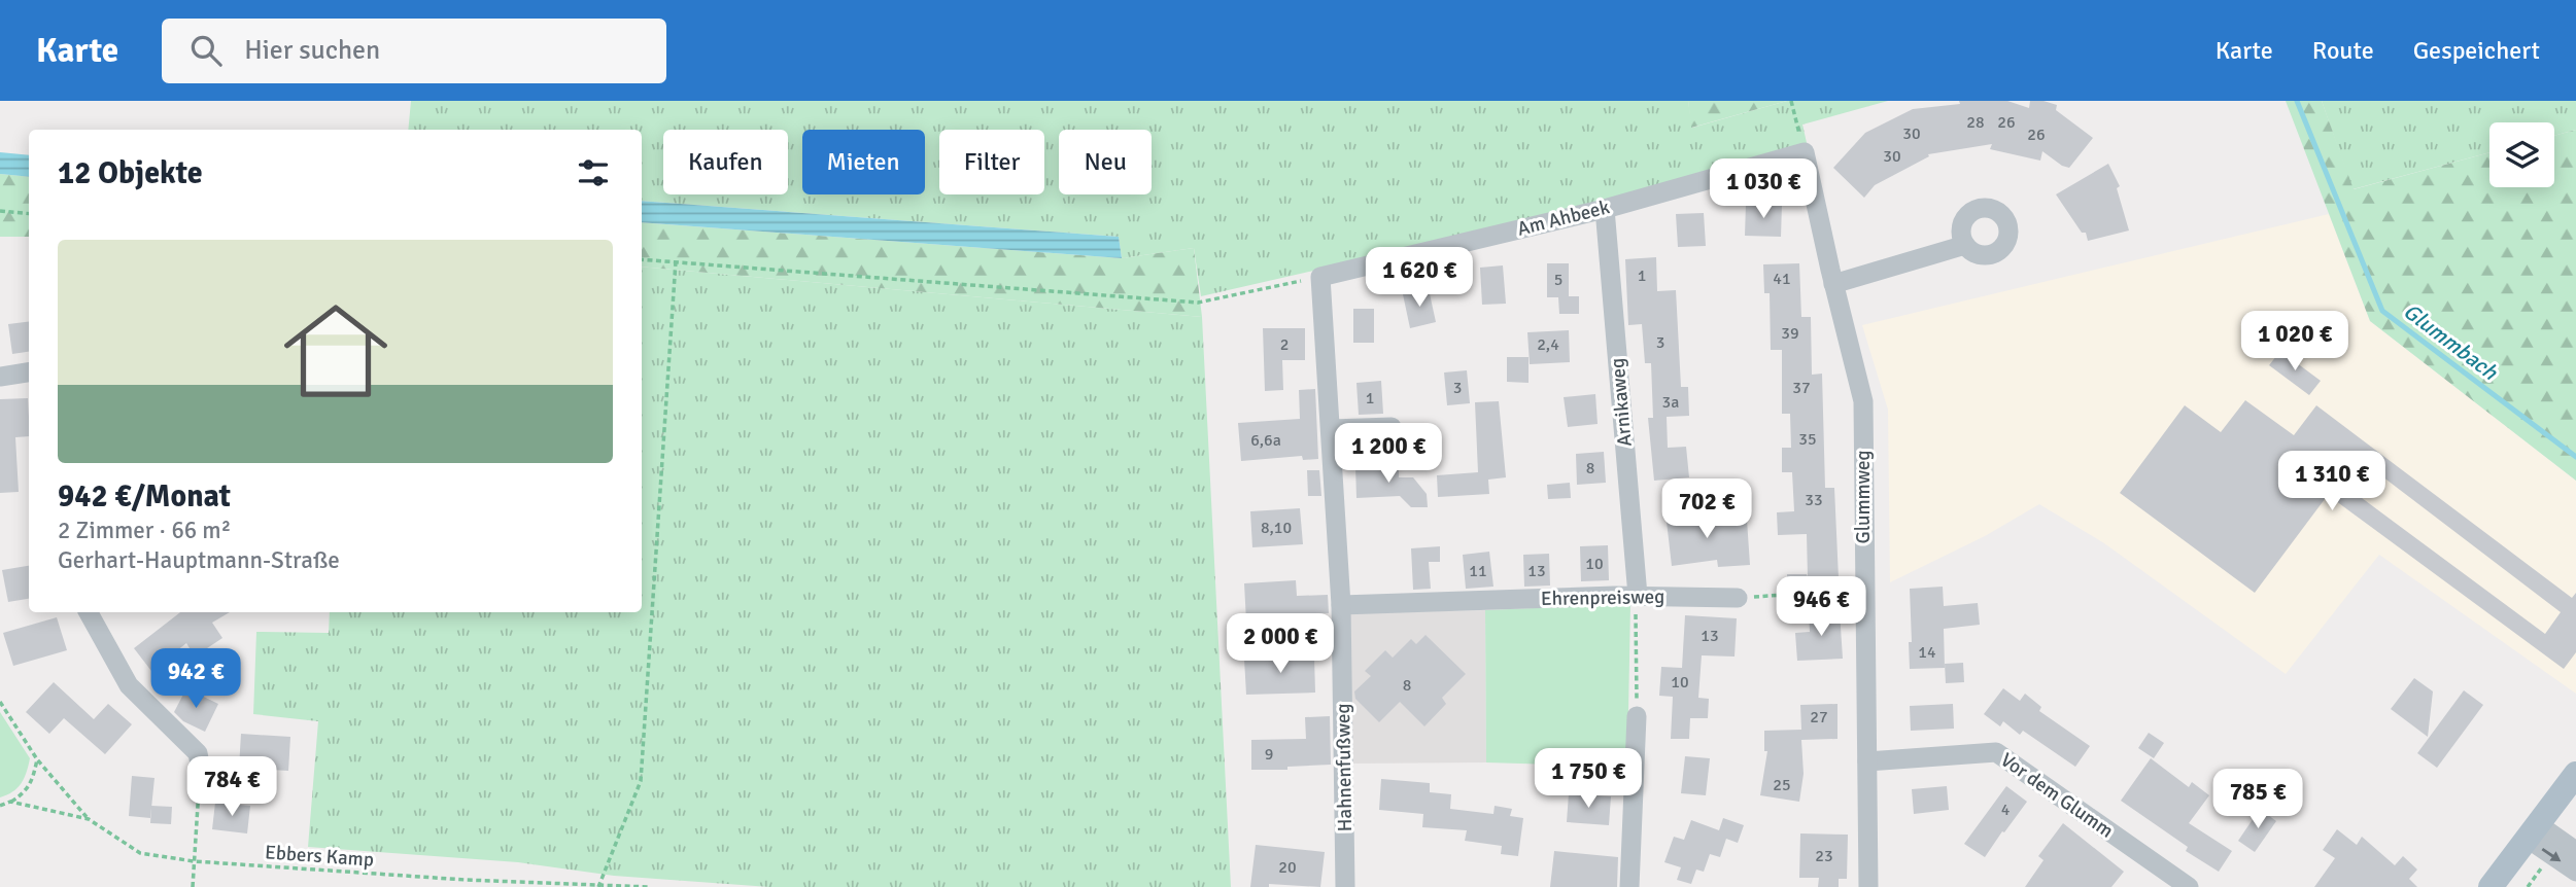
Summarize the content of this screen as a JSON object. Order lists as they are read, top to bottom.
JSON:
{
  "streets": {
    "street": [
      "Am Ahbeek",
      "Arnikaweg",
      "Glummweg",
      "Ehrenpreisweg",
      "Hahnenfußweg",
      "Vor dem Glumm"
    ],
    "path": ["Ebbers Kamp"]
  },
  "crossings": [
    ["Am Ahbeek", "Arnikaweg"],
    ["Am Ahbeek", "Glummweg"],
    ["Am Ahbeek", "Hahnenfußweg"],
    ["Arnikaweg", "Ehrenpreisweg"],
    ["Glummweg", "Vor dem Glumm"],
    ["Ehrenpreisweg", "Hahnenfußweg"]
  ],
  "water": ["Glummbach"],
  "house_numbers": [
    "28",
    "26",
    "30",
    "26",
    "30",
    "1",
    "41",
    "5",
    "39",
    "3",
    "2",
    "2,4",
    "3",
    "37",
    "1",
    "3a",
    "35",
    "6,6a",
    "8",
    "33",
    "8,10",
    "10",
    "11",
    "13",
    "13",
    "14",
    "10",
    "8",
    "27",
    "9",
    "25",
    "4",
    "23",
    "20"
  ],
  "page": {
    "header": "Karte",
    "search": "Hier suchen",
    "nav": ["Karte", "Route", "Gespeichert"],
    "chip": [
      "Kaufen",
      "Mieten",
      "Filter",
      "Neu"
    ],
    "heading": "12 Objekte",
    "price": [
      "1 030 €",
      "1 620 €",
      "1 020 €",
      "1 200 €",
      "1 310 €",
      "702 €",
      "946 €",
      "2 000 €",
      "942 €",
      "1 750 €",
      "784 €",
      "785 €"
    ],
    "list": [
      {
        "name": "942 €/Monat",
        "note": "2 Zimmer · 66 m² · Gerhart-Hauptmann-Straße"
      }
    ]
  }
}
